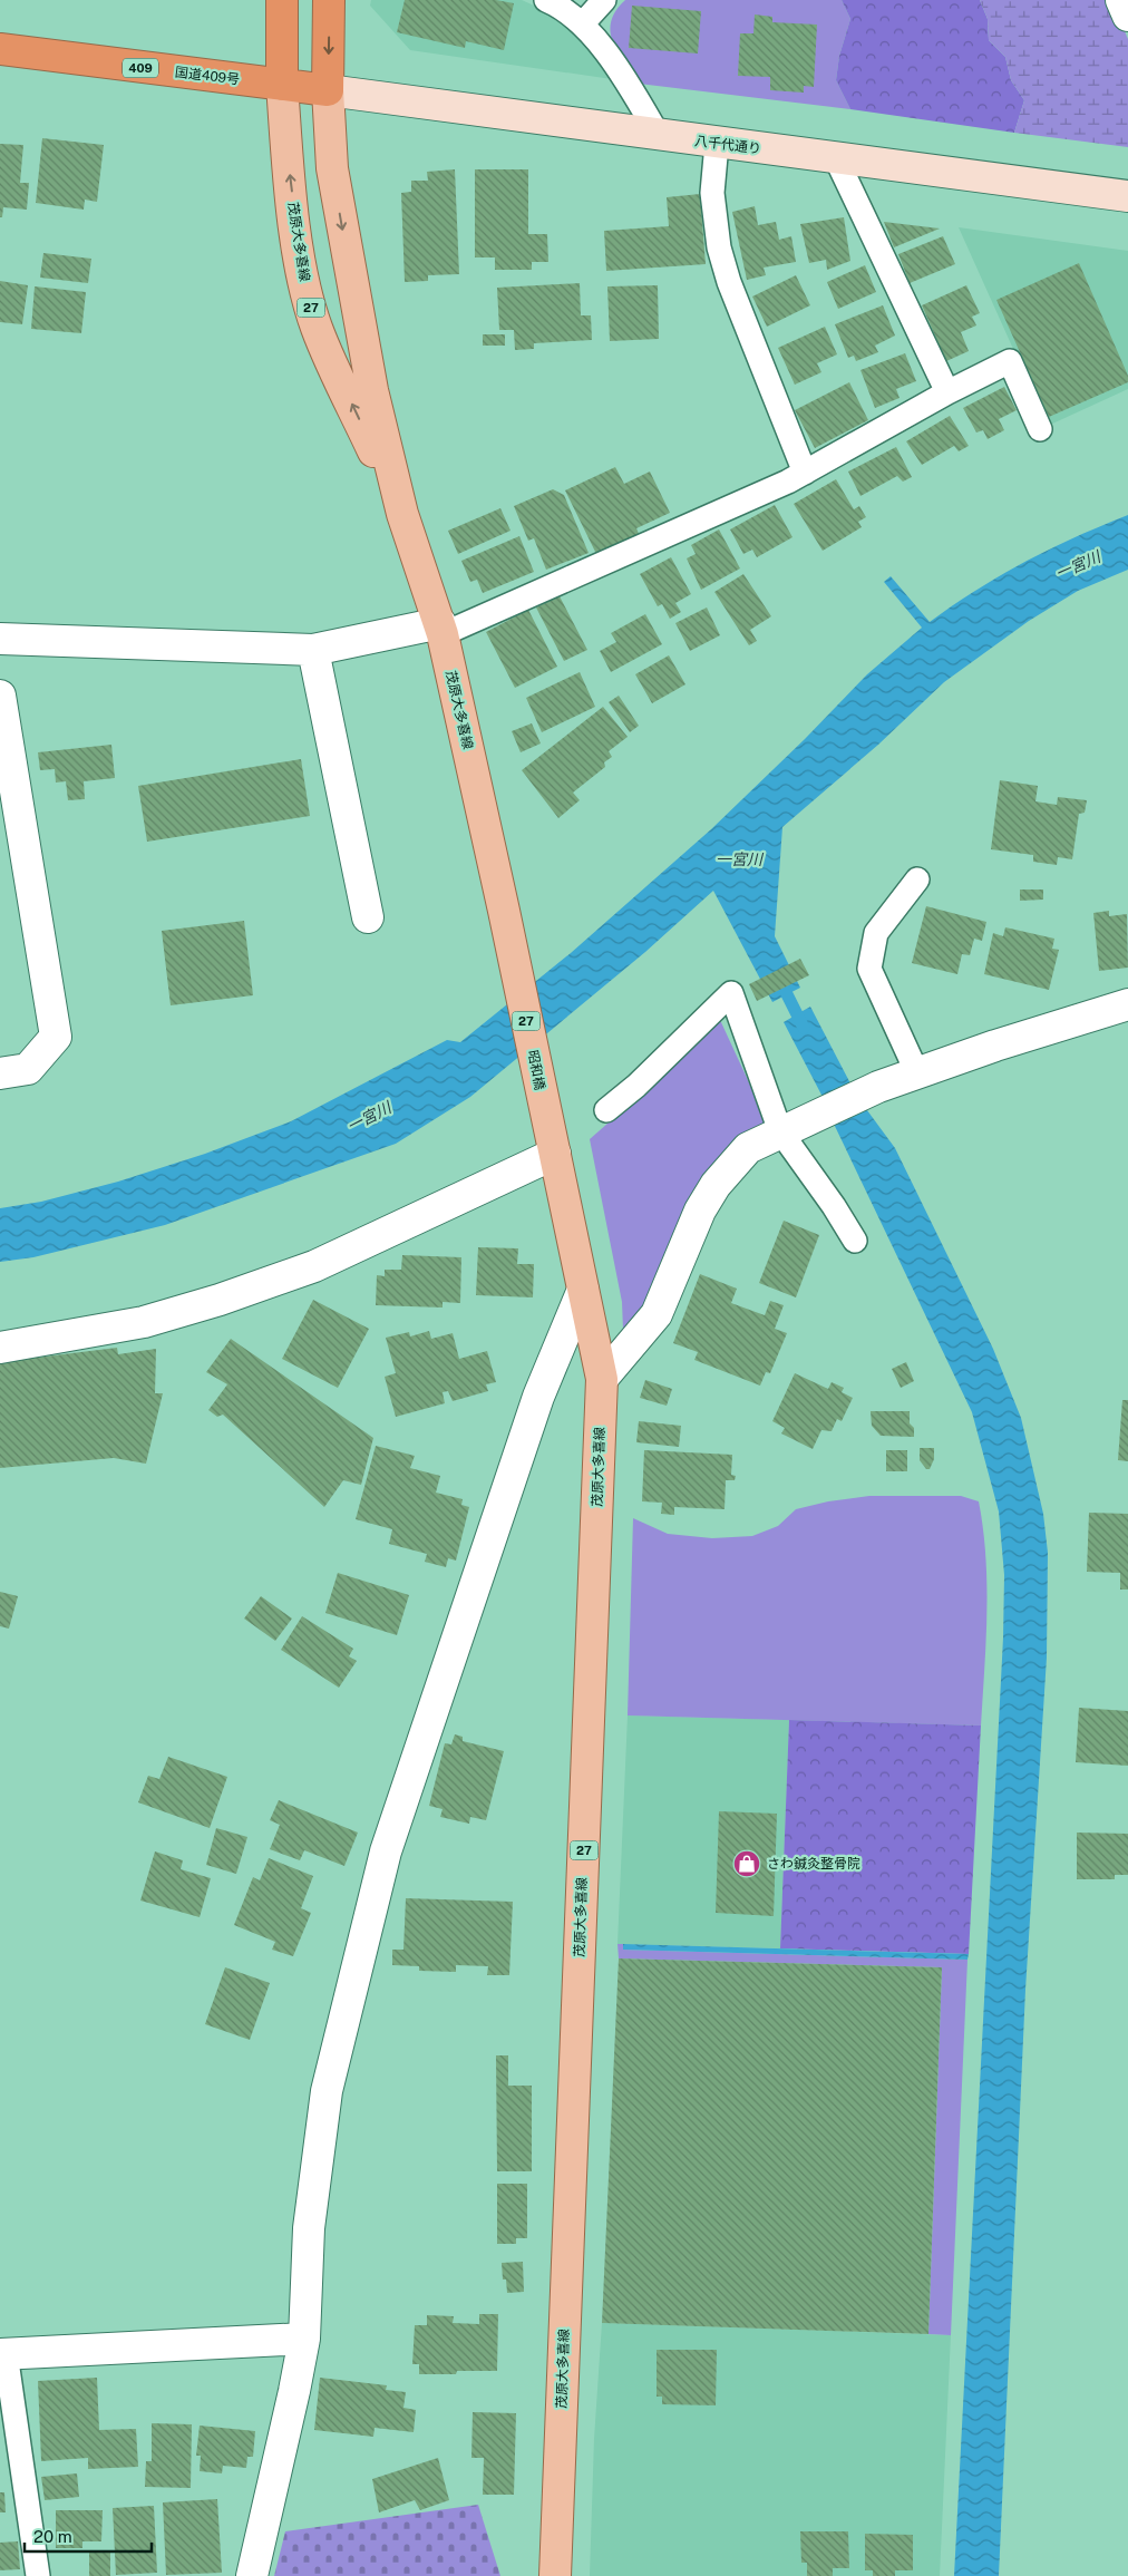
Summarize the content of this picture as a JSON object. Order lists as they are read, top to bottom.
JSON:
{
  "streets": {
    "highway": ["409", "国道409号"],
    "main road": ["茂原大多喜線", "27", "昭和橋"],
    "street": ["八千代通り"]
  },
  "crossings": [
    ["国道409号", "八千代通り"],
    ["国道409号", "茂原大多喜線"],
    ["八千代通り", "茂原大多喜線"],
    ["茂原大多喜線", "昭和橋"]
  ],
  "water": ["一宮川"],
  "places": {
    "shop": ["さわ鍼灸整骨院"]
  },
  "scale_bar": "20 m"
}
